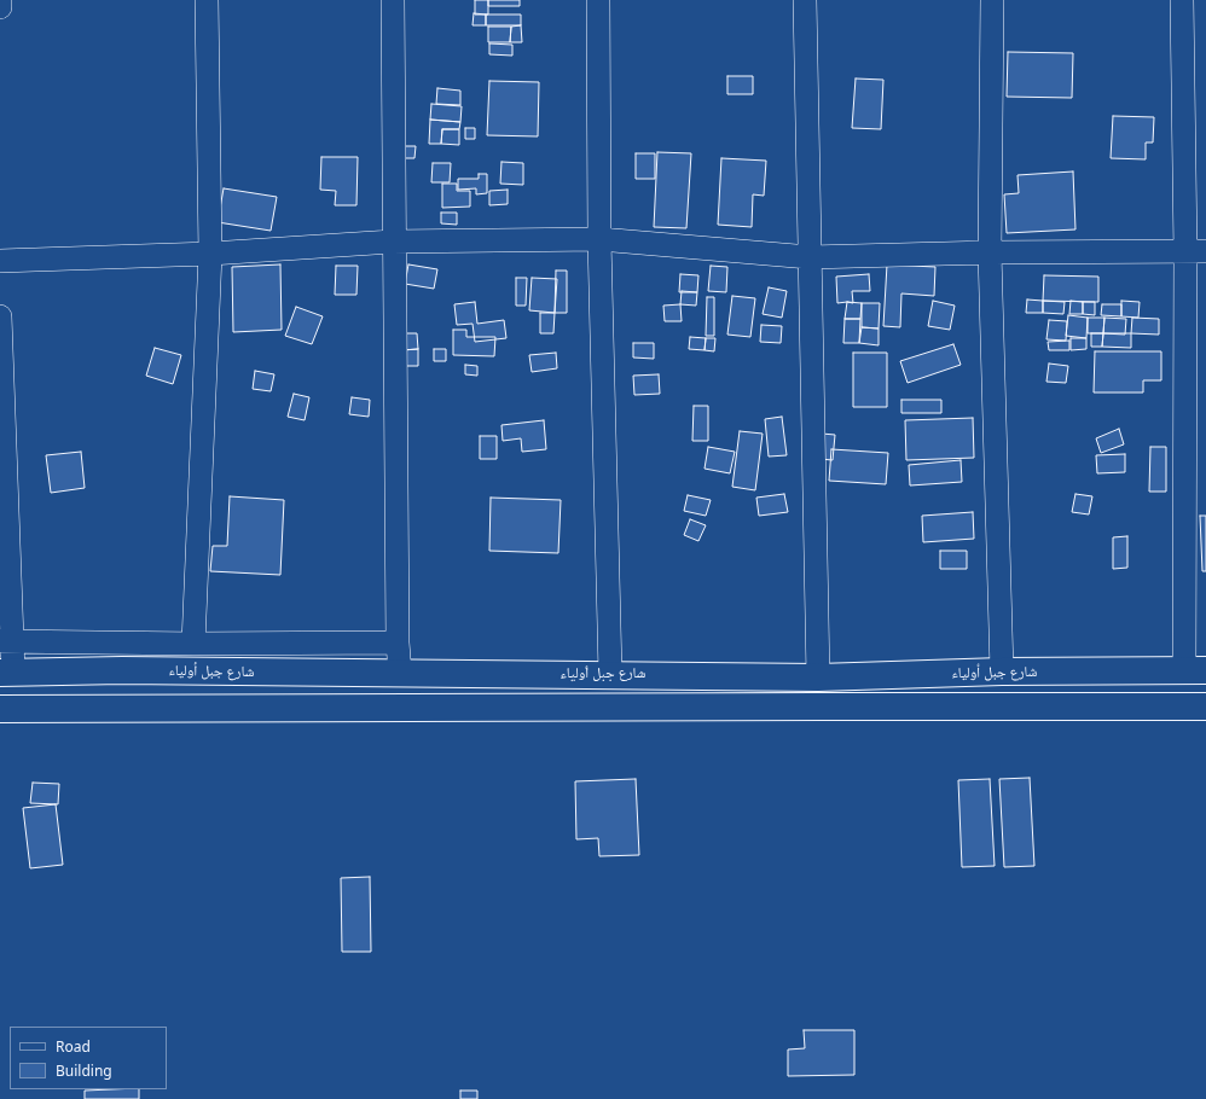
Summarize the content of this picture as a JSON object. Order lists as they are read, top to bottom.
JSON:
{
  "streets": {
    "main road": ["شارع جبل أولياء"]
  },
  "legend": ["Road", "Building"]
}
